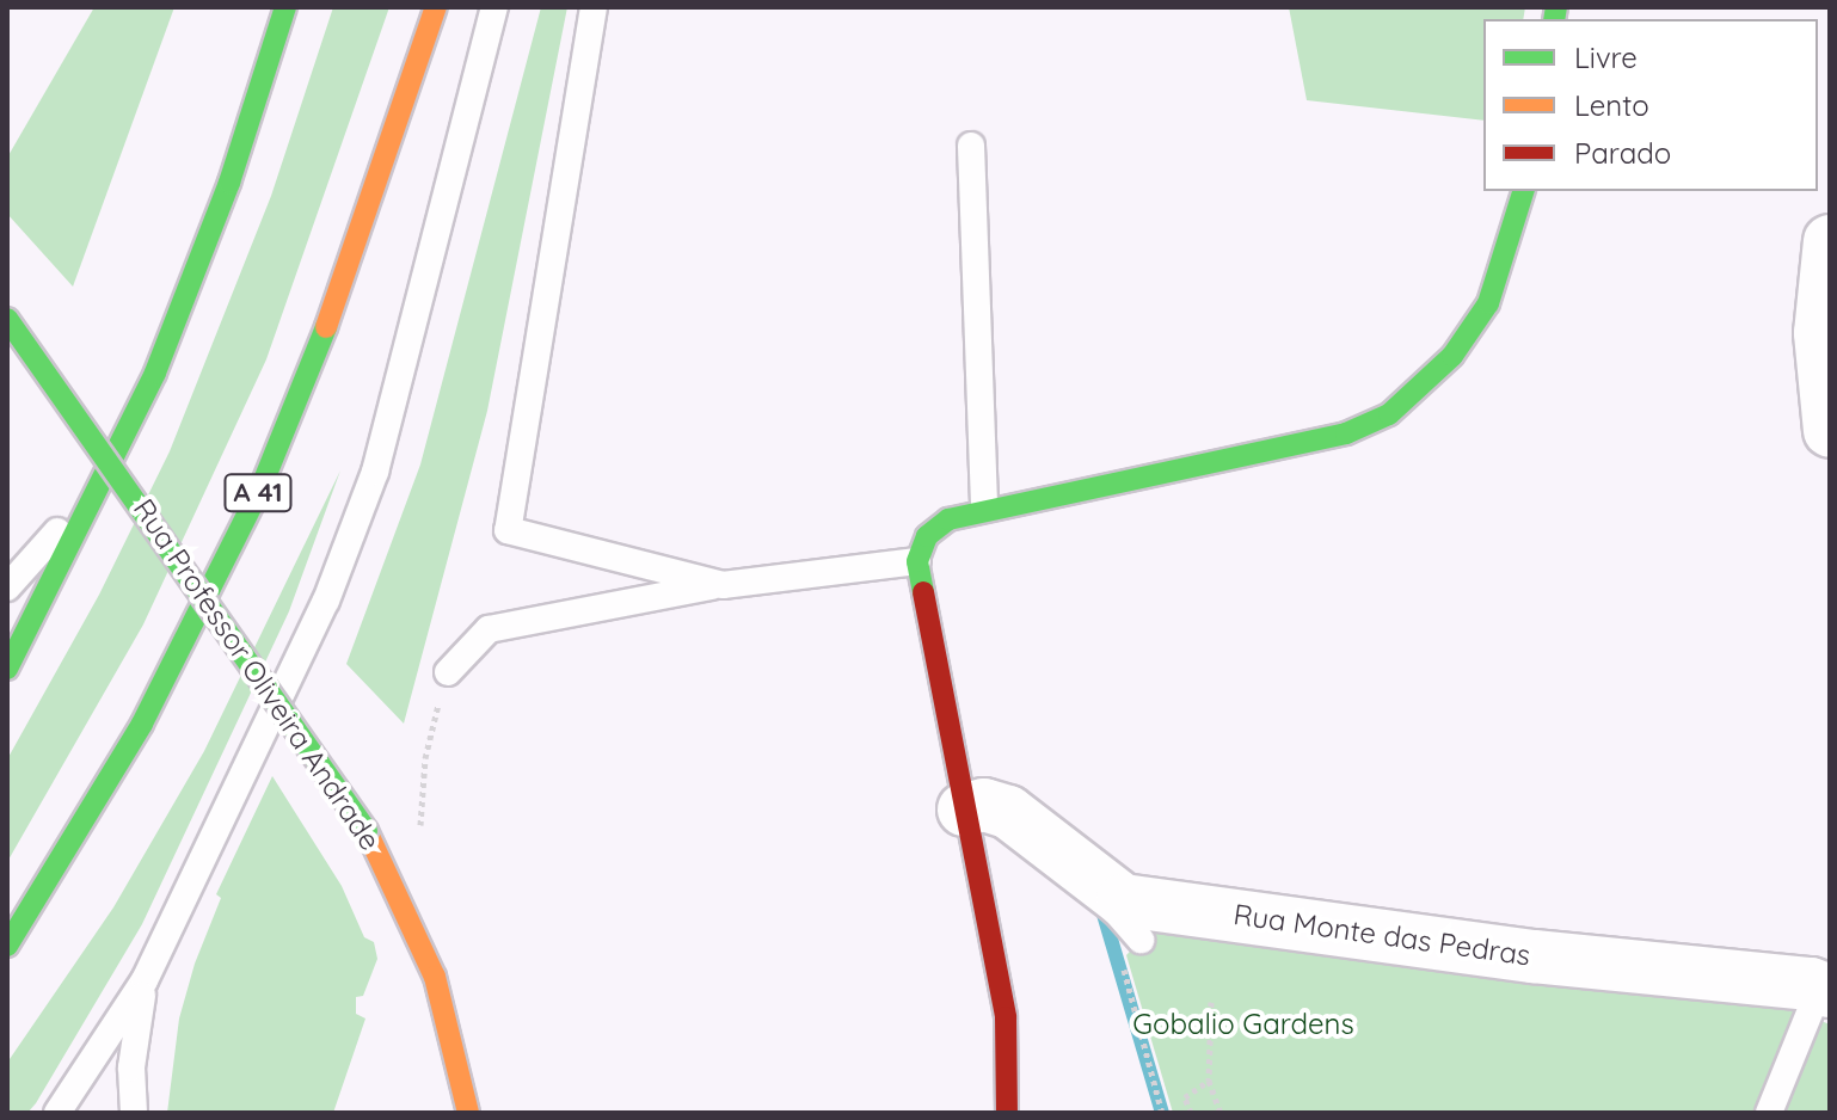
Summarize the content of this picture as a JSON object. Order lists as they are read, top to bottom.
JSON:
{
  "streets": {
    "main road": ["A 41", "Rua Professor Oliveira Andrade"],
    "street": ["Rua Monte das Pedras"]
  },
  "parks": ["Gobalio Gardens"],
  "legend": ["Livre", "Lento", "Parado"]
}
